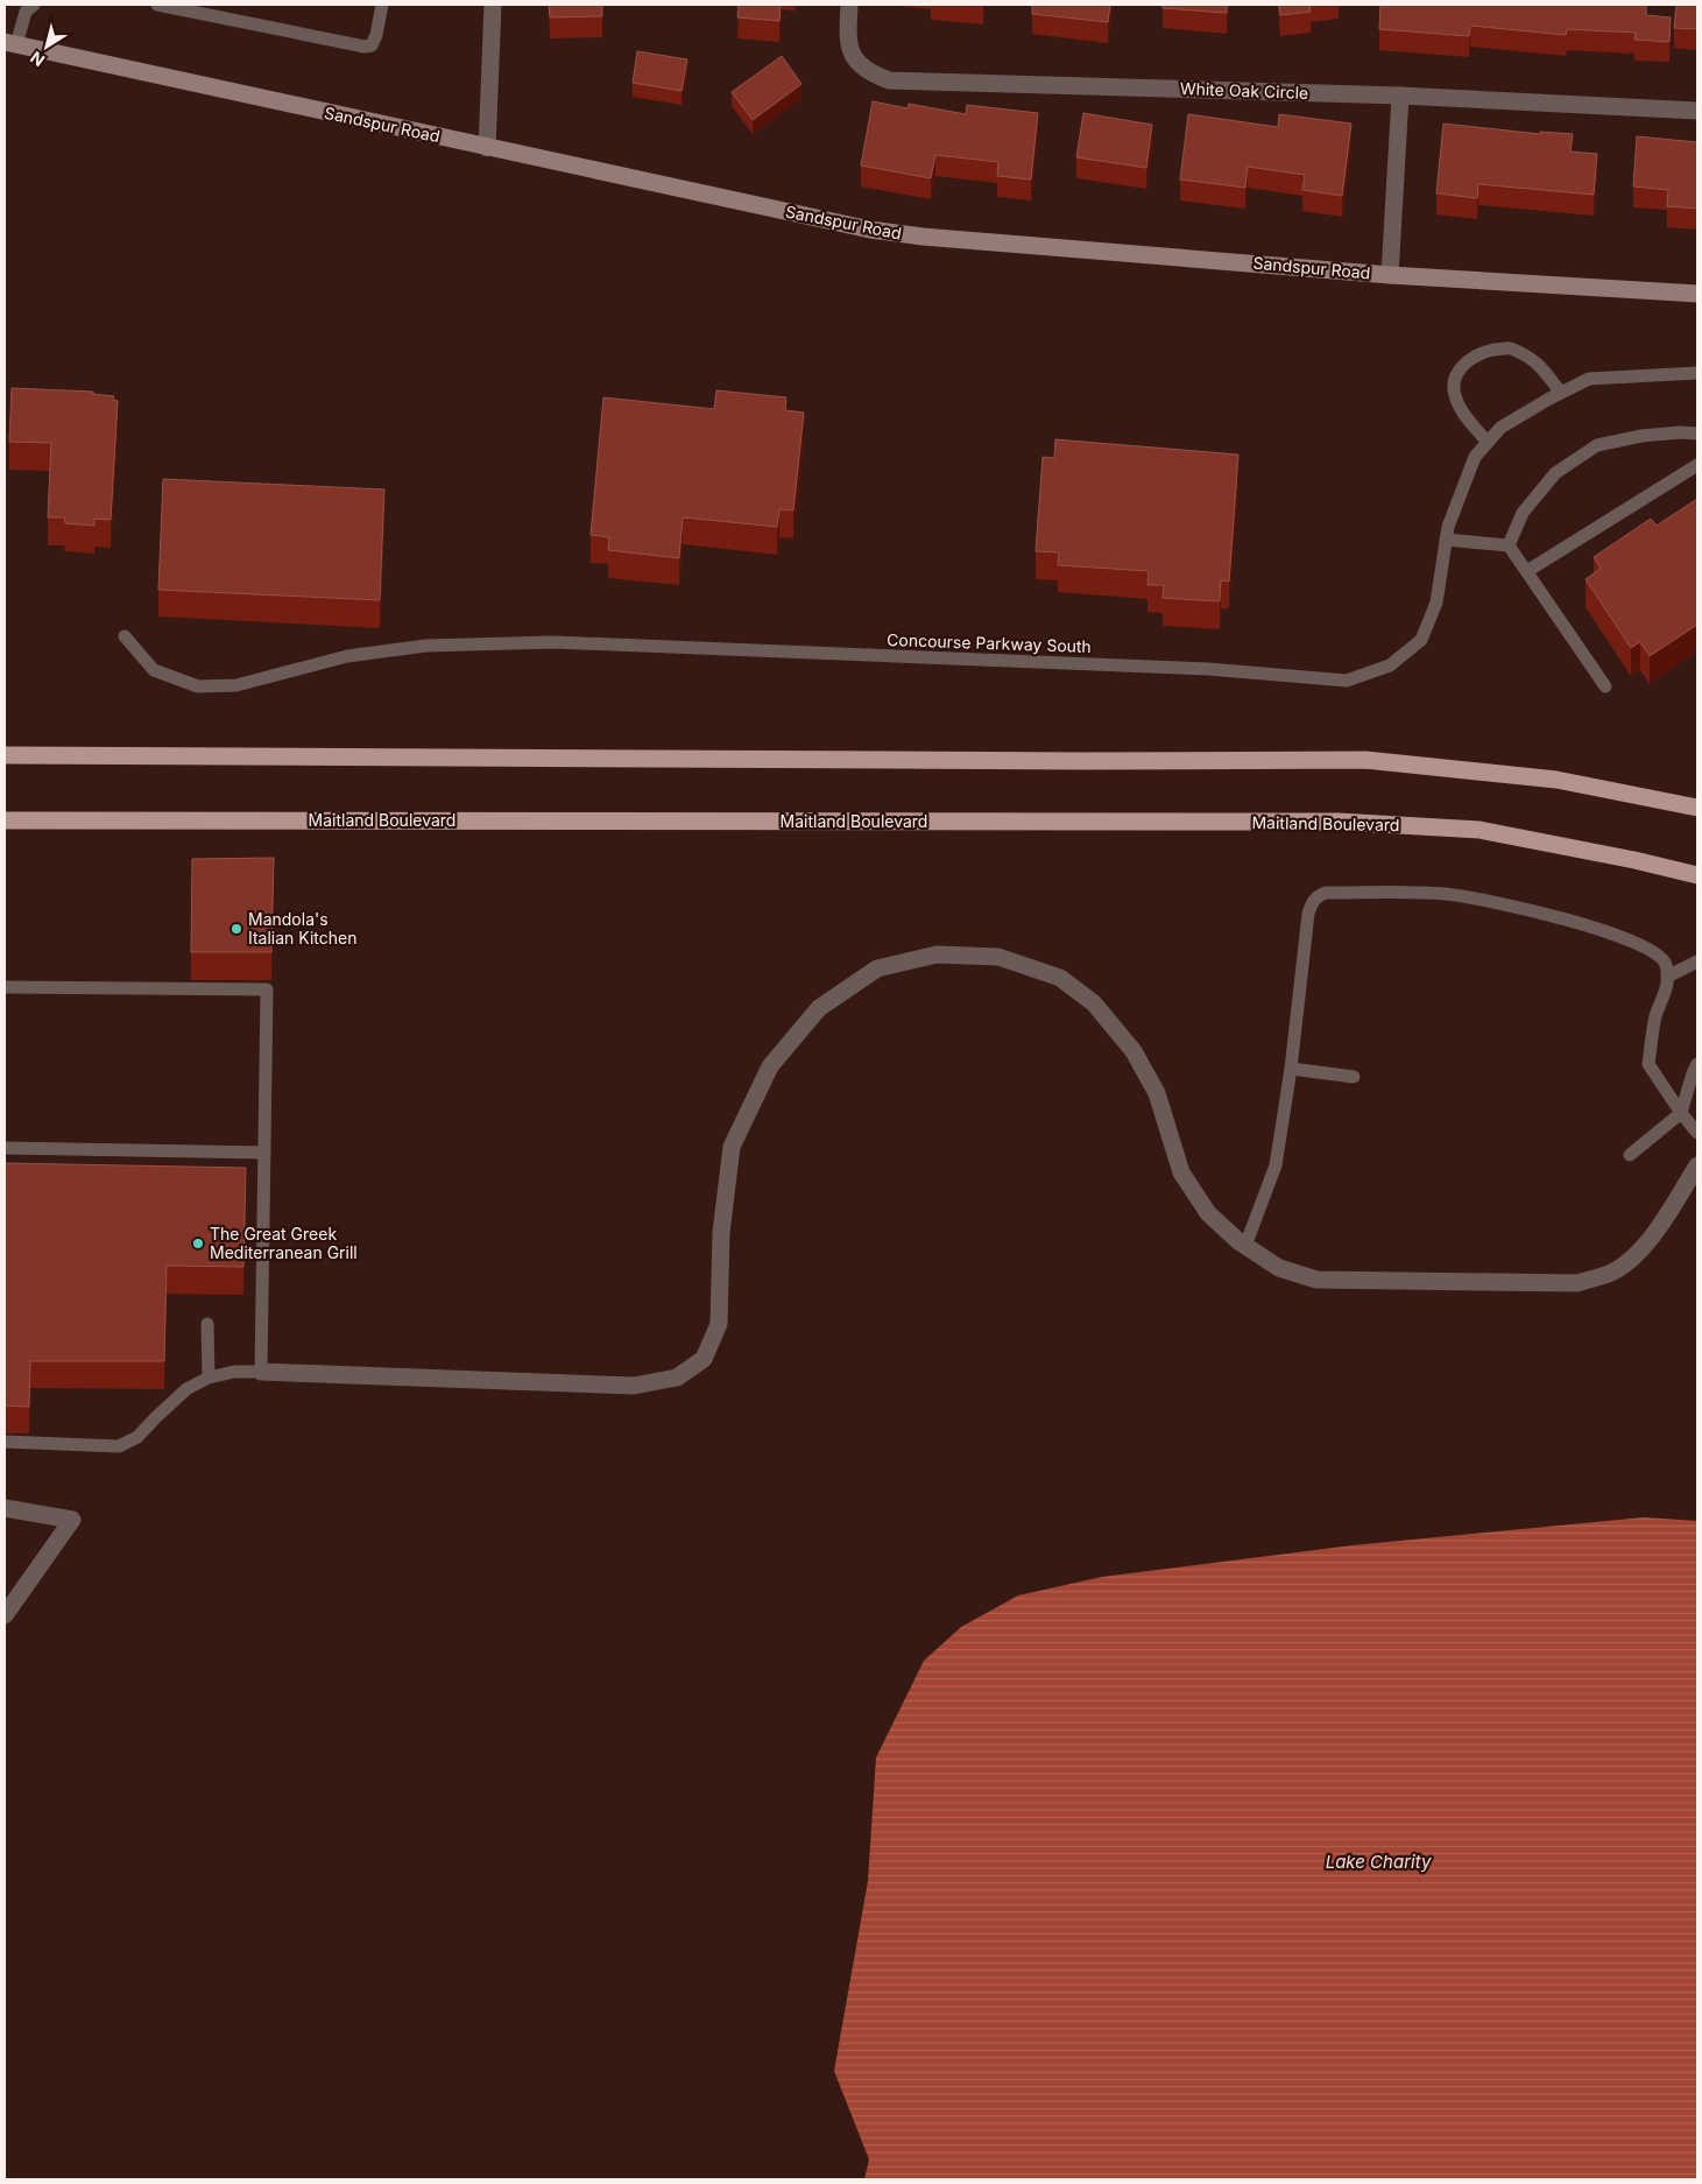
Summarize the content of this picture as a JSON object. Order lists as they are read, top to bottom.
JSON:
{
  "streets": {
    "main road": ["Maitland Boulevard"],
    "street": ["White Oak Circle", "Sandspur Road"],
    "lane": ["Concourse Parkway South"]
  },
  "water": ["Lake Charity"],
  "places": ["Mandola's Italian Kitchen", "The Great Greek Mediterranean Grill"],
  "north": "bottom left"
}
